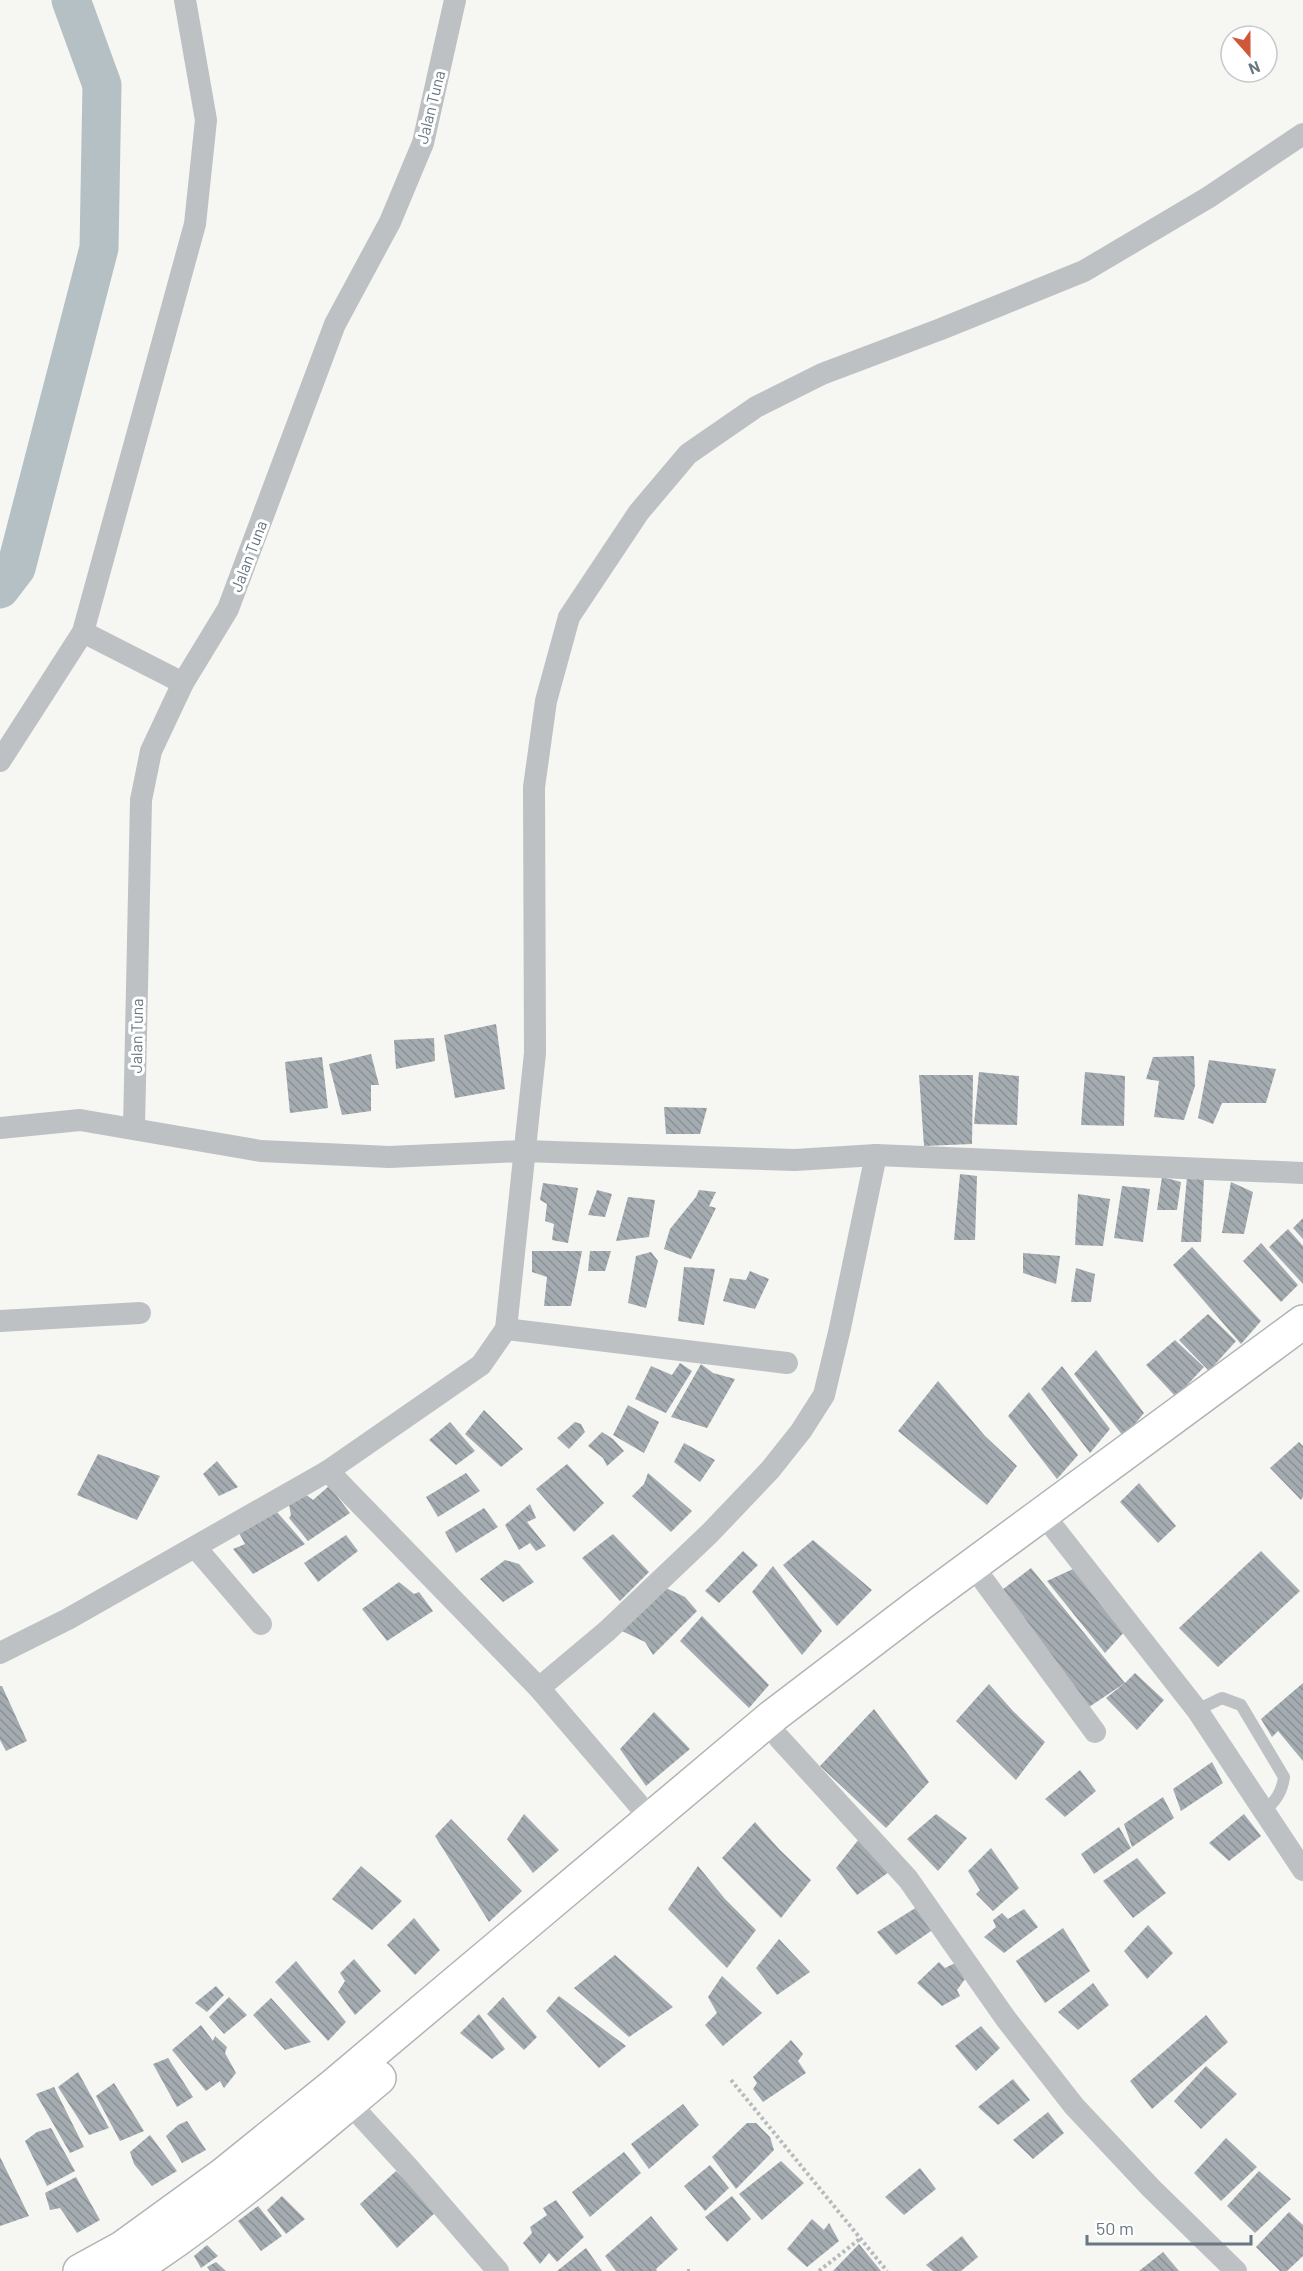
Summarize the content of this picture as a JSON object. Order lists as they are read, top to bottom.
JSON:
{
  "streets": {
    "street": ["Jalan Tuna"]
  },
  "scale_bar": "50 m",
  "north": "bottom"
}
